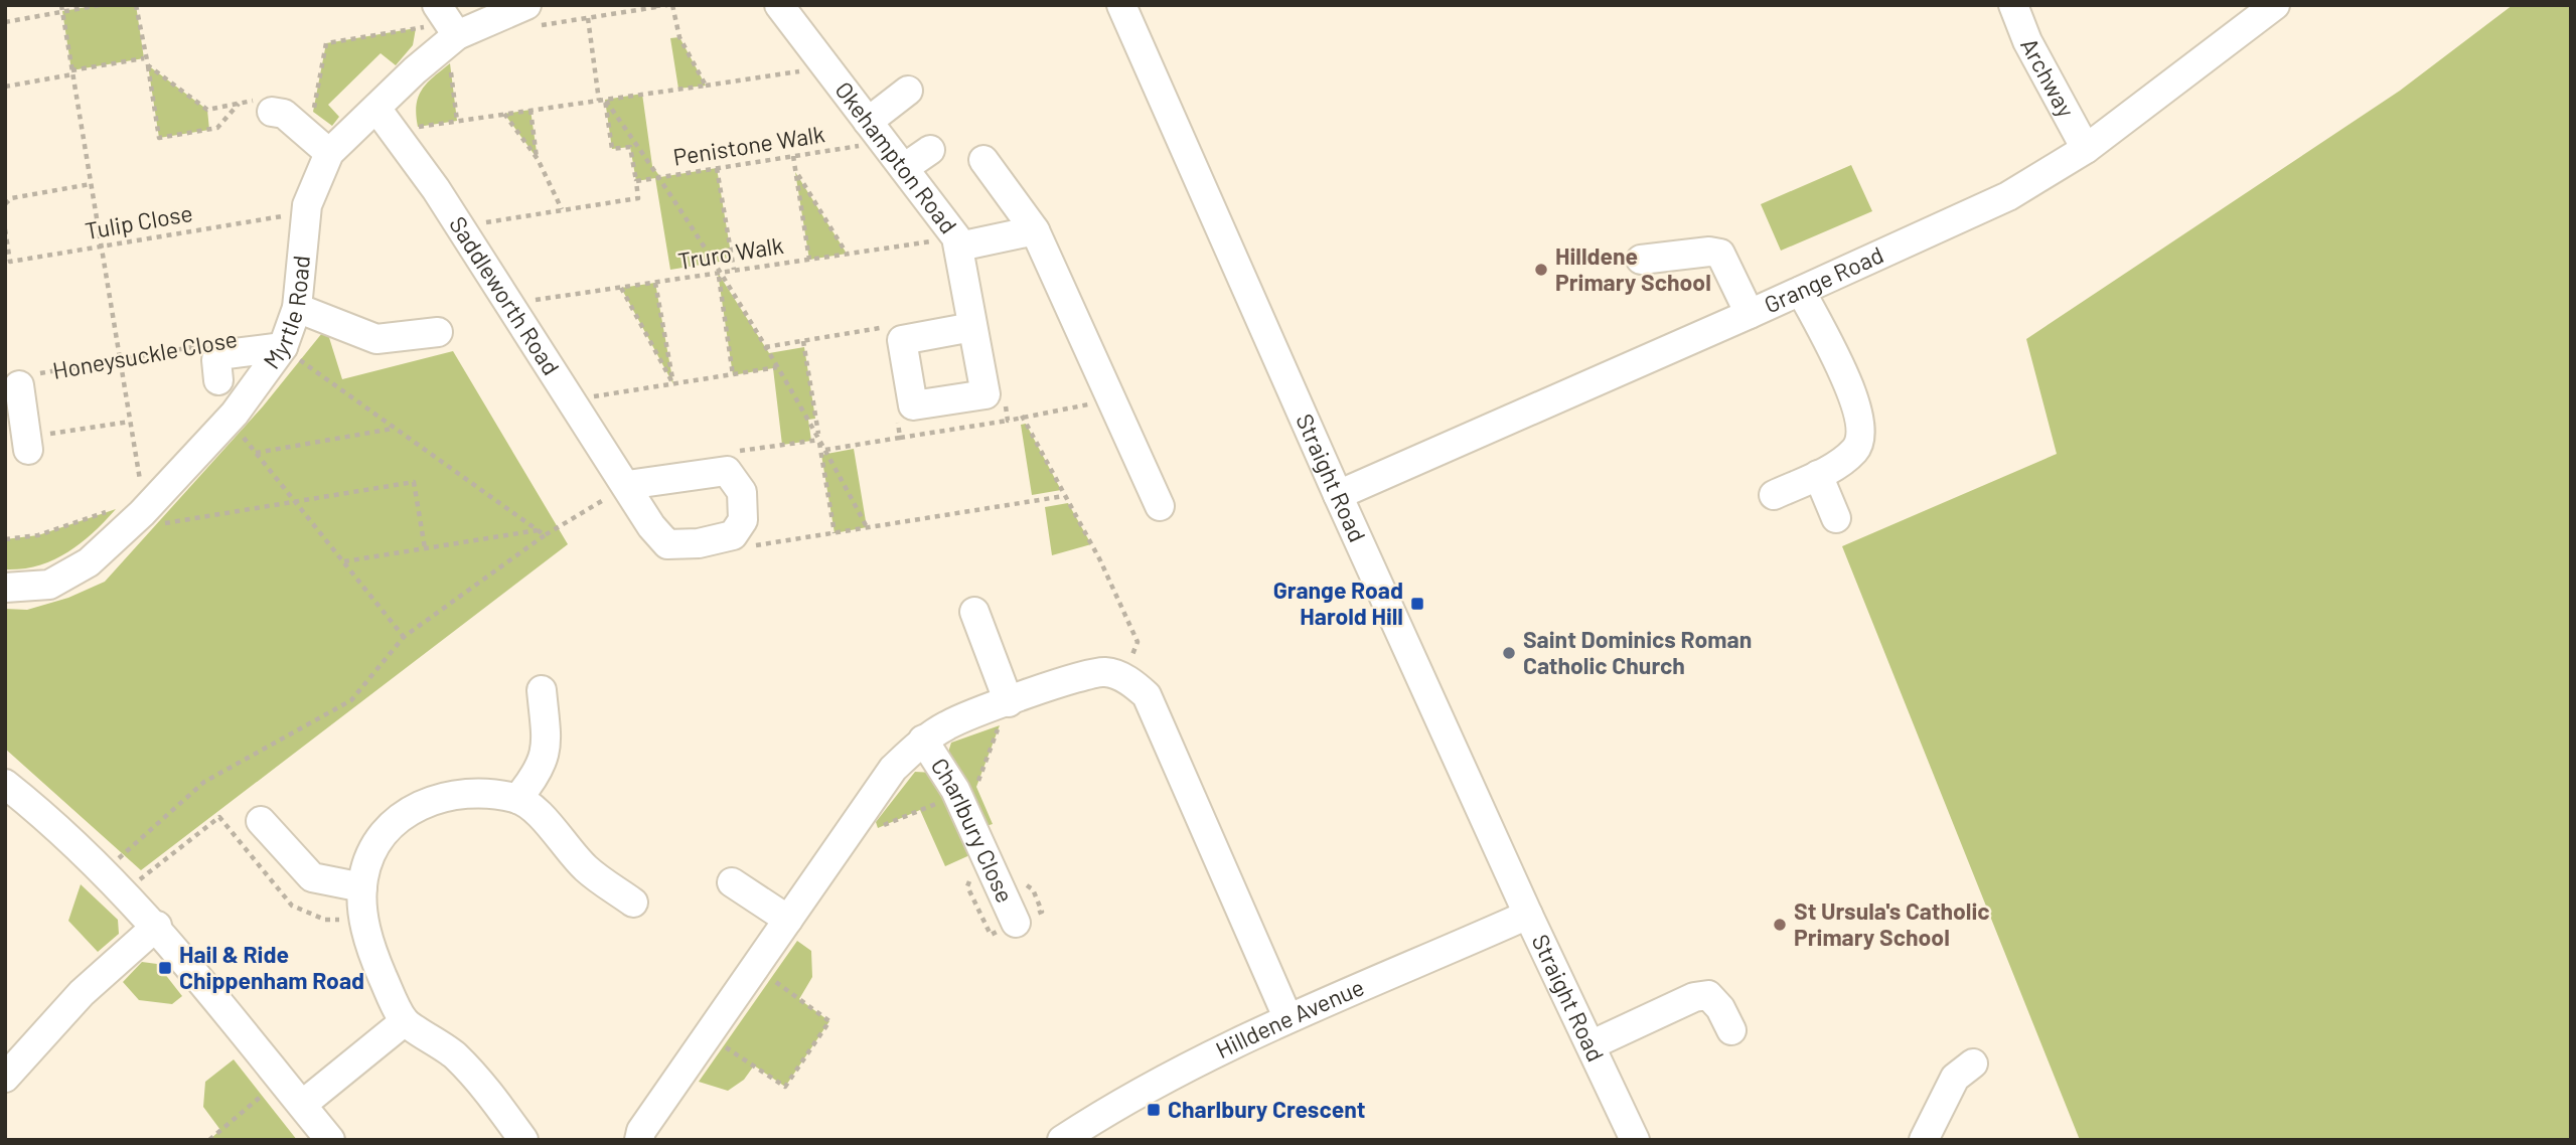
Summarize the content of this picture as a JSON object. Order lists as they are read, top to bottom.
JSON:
{
  "streets": {
    "street": [
      "Archway",
      "Okehampton Road",
      "Grange Road",
      "Saddleworth Road",
      "Myrtle Road",
      "Straight Road",
      "Charlbury Close",
      "Hilldene Avenue"
    ],
    "path": [
      "Penistone Walk",
      "Tulip Close",
      "Truro Walk",
      "Honeysuckle Close"
    ]
  },
  "crossings": [
    ["Archway", "Grange Road"],
    ["Penistone Walk", "Okehampton Road"],
    ["Okehampton Road", "Truro Walk"],
    ["Tulip Close", "Myrtle Road"],
    ["Truro Walk", "Saddleworth Road"],
    ["Grange Road", "Straight Road"],
    ["Saddleworth Road", "Myrtle Road"],
    ["Straight Road", "Hilldene Avenue"]
  ],
  "places": {
    "other": ["Hilldene Primary School", "Saint Dominics Roman Catholic Church", "St Ursula's Catholic Primary School"],
    "transit": ["Grange Road Harold Hill", "Hail & Ride Chippenham Road", "Charlbury Crescent"]
  }
}
